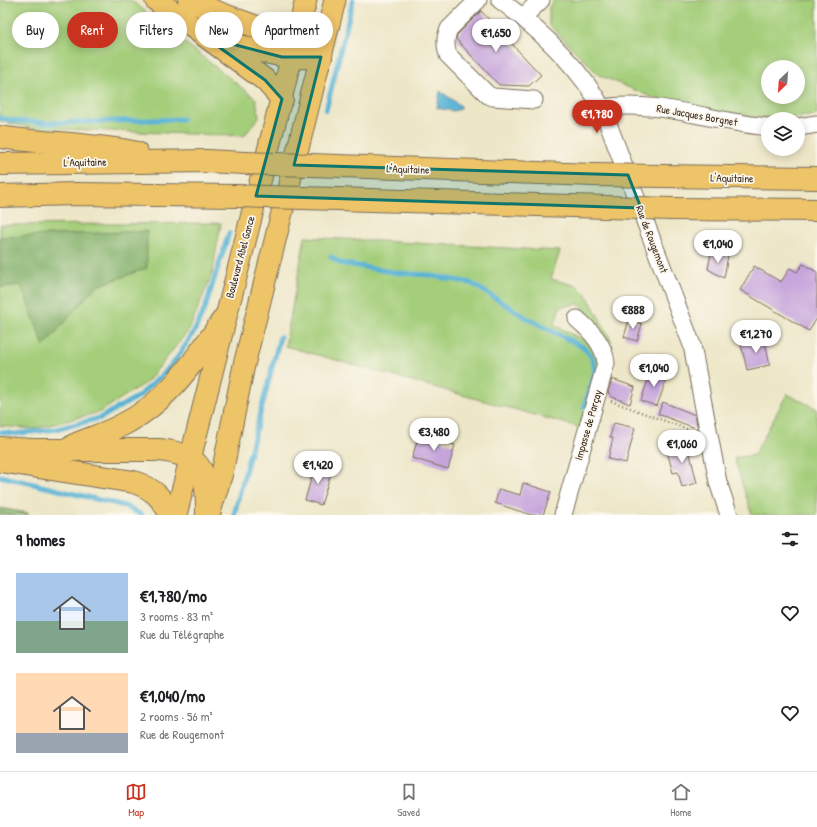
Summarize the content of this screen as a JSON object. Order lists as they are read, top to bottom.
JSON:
{
  "streets": {
    "highway": ["L'Aquitaine"],
    "main road": ["Boulevard Abel Gance"],
    "street": ["Rue Jacques Borgnet", "Rue de Rougemont", "Impasse de Parçay"]
  },
  "crossings": [
    ["Rue Jacques Borgnet", "Rue de Rougemont"]
  ],
  "north": "bottom left",
  "page": {
    "chip": [
      "Buy",
      "Rent",
      "Filters",
      "New",
      "Apartment"
    ],
    "price": [
      "€1,650",
      "€1,780",
      "€1,040",
      "€888",
      "€1,270",
      "€1,040",
      "€3,480",
      "€1,060",
      "€1,420"
    ],
    "heading": "9 homes",
    "list": [
      {
        "name": "€1,780/mo",
        "note": "3 rooms · 83 m² · Rue du Télégraphe"
      },
      {
        "name": "€1,040/mo",
        "note": "2 rooms · 56 m² · Rue de Rougemont"
      }
    ],
    "tabs": ["Map", "Saved", "Home"]
  }
}
